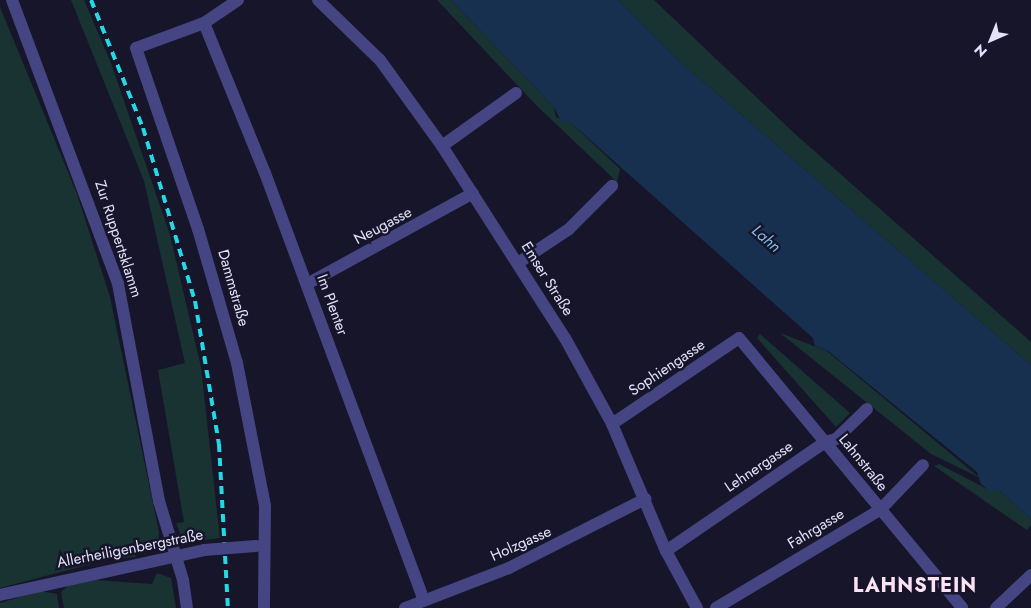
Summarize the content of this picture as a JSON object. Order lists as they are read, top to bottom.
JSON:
{
  "streets": {
    "street": [
      "Neugasse",
      "Zur Ruppertsklamm",
      "Emser Straße",
      "Dammstraße",
      "Im Plenter",
      "Sophiengasse",
      "Lahnstraße",
      "Lehnergasse",
      "Fahrgasse",
      "Holzgasse",
      "Allerheiligenbergstraße"
    ]
  },
  "crossings": [
    ["Neugasse", "Emser Straße"],
    ["Neugasse", "Im Plenter"],
    ["Zur Ruppertsklamm", "Allerheiligenbergstraße"],
    ["Emser Straße", "Sophiengasse"],
    ["Emser Straße", "Lehnergasse"],
    ["Emser Straße", "Holzgasse"],
    ["Dammstraße", "Im Plenter"],
    ["Dammstraße", "Allerheiligenbergstraße"],
    ["Im Plenter", "Holzgasse"],
    ["Sophiengasse", "Lahnstraße"],
    ["Lahnstraße", "Lehnergasse"],
    ["Lahnstraße", "Fahrgasse"]
  ],
  "districts": ["LAHNSTEIN"],
  "water": ["Lahn"],
  "north": "bottom left"
}
